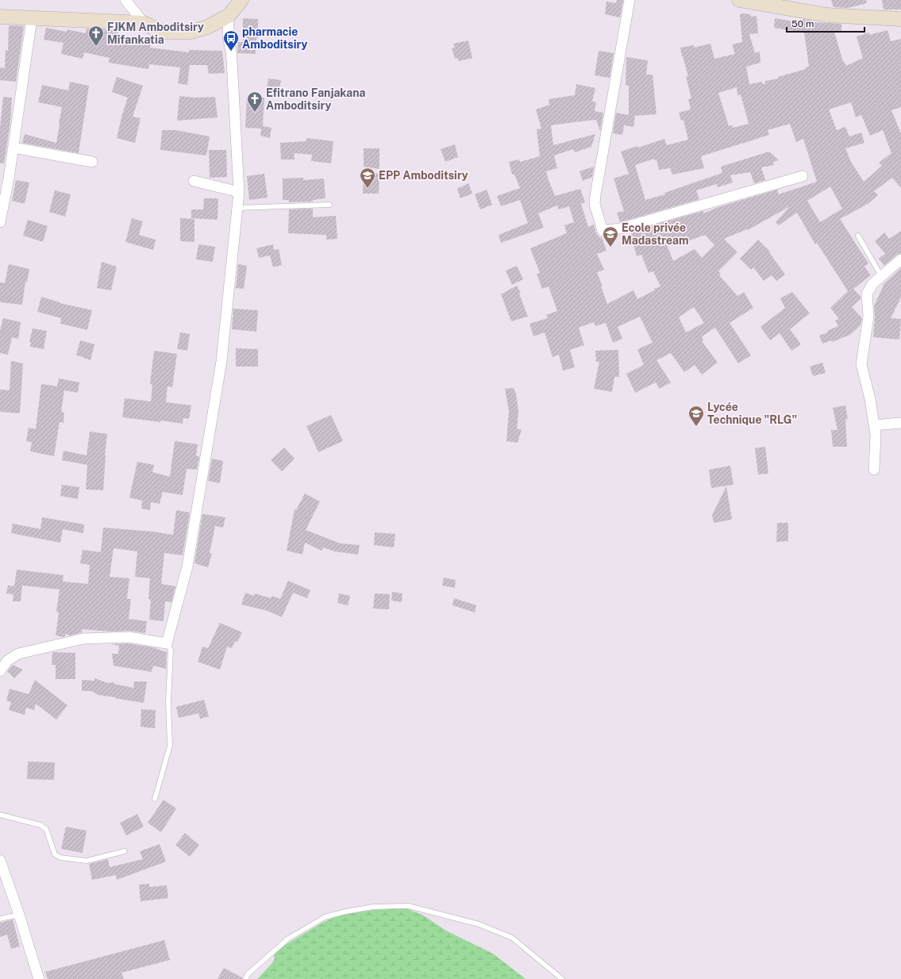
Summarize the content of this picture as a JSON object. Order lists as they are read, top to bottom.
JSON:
{
  "places": {
    "church": ["FJKM Amboditsiry Mifankatia", "Efitrano Fanjakana Amboditsiry"],
    "bus stop": ["pharmacie Amboditsiry"],
    "school or university": ["EPP Amboditsiry", "Ecole privée Madastream", "Lycée Technique \"RLG\""]
  },
  "scale_bar": "50 m"
}
